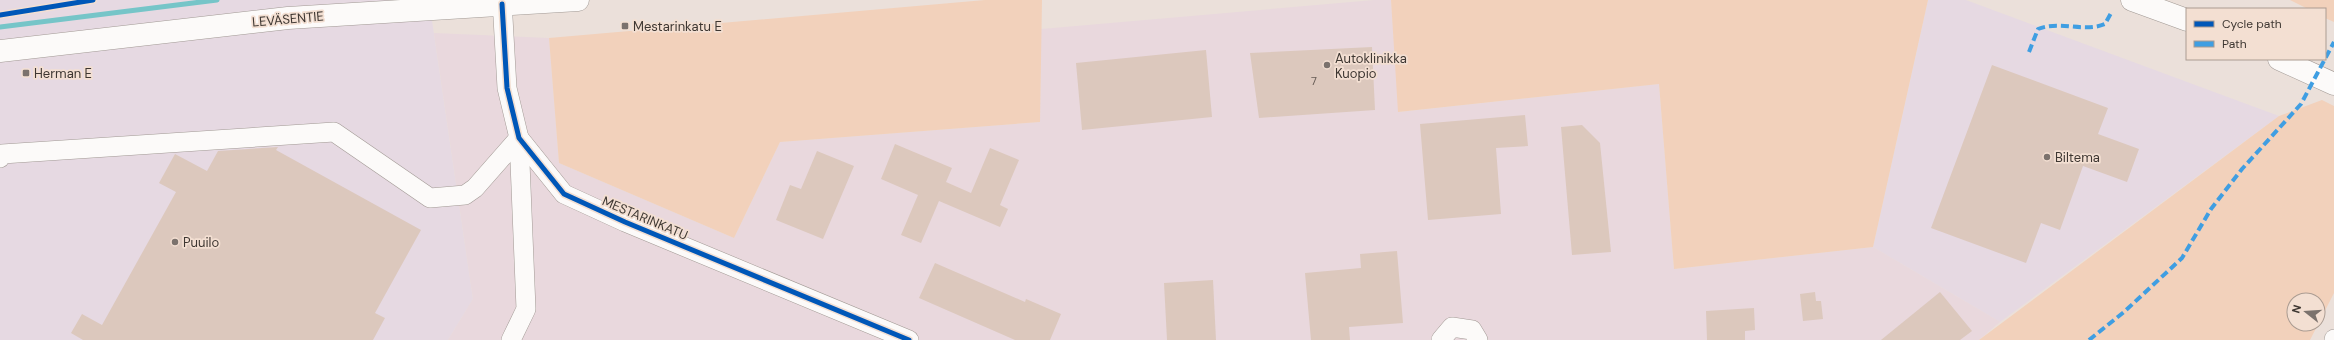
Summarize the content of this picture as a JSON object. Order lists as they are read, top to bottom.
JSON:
{
  "streets": {
    "main road": ["LEVÄSENTIE"],
    "street": ["MESTARINKATU"]
  },
  "crossings": [
    ["LEVÄSENTIE", "MESTARINKATU"]
  ],
  "places": {
    "transit": ["Mestarinkatu E", "Herman E"],
    "other": ["Autoklinikka Kuopio", "Biltema", "Puuilo"]
  },
  "house_numbers": ["7"],
  "legend": ["Cycle path", "Path"],
  "north": "left"
}
